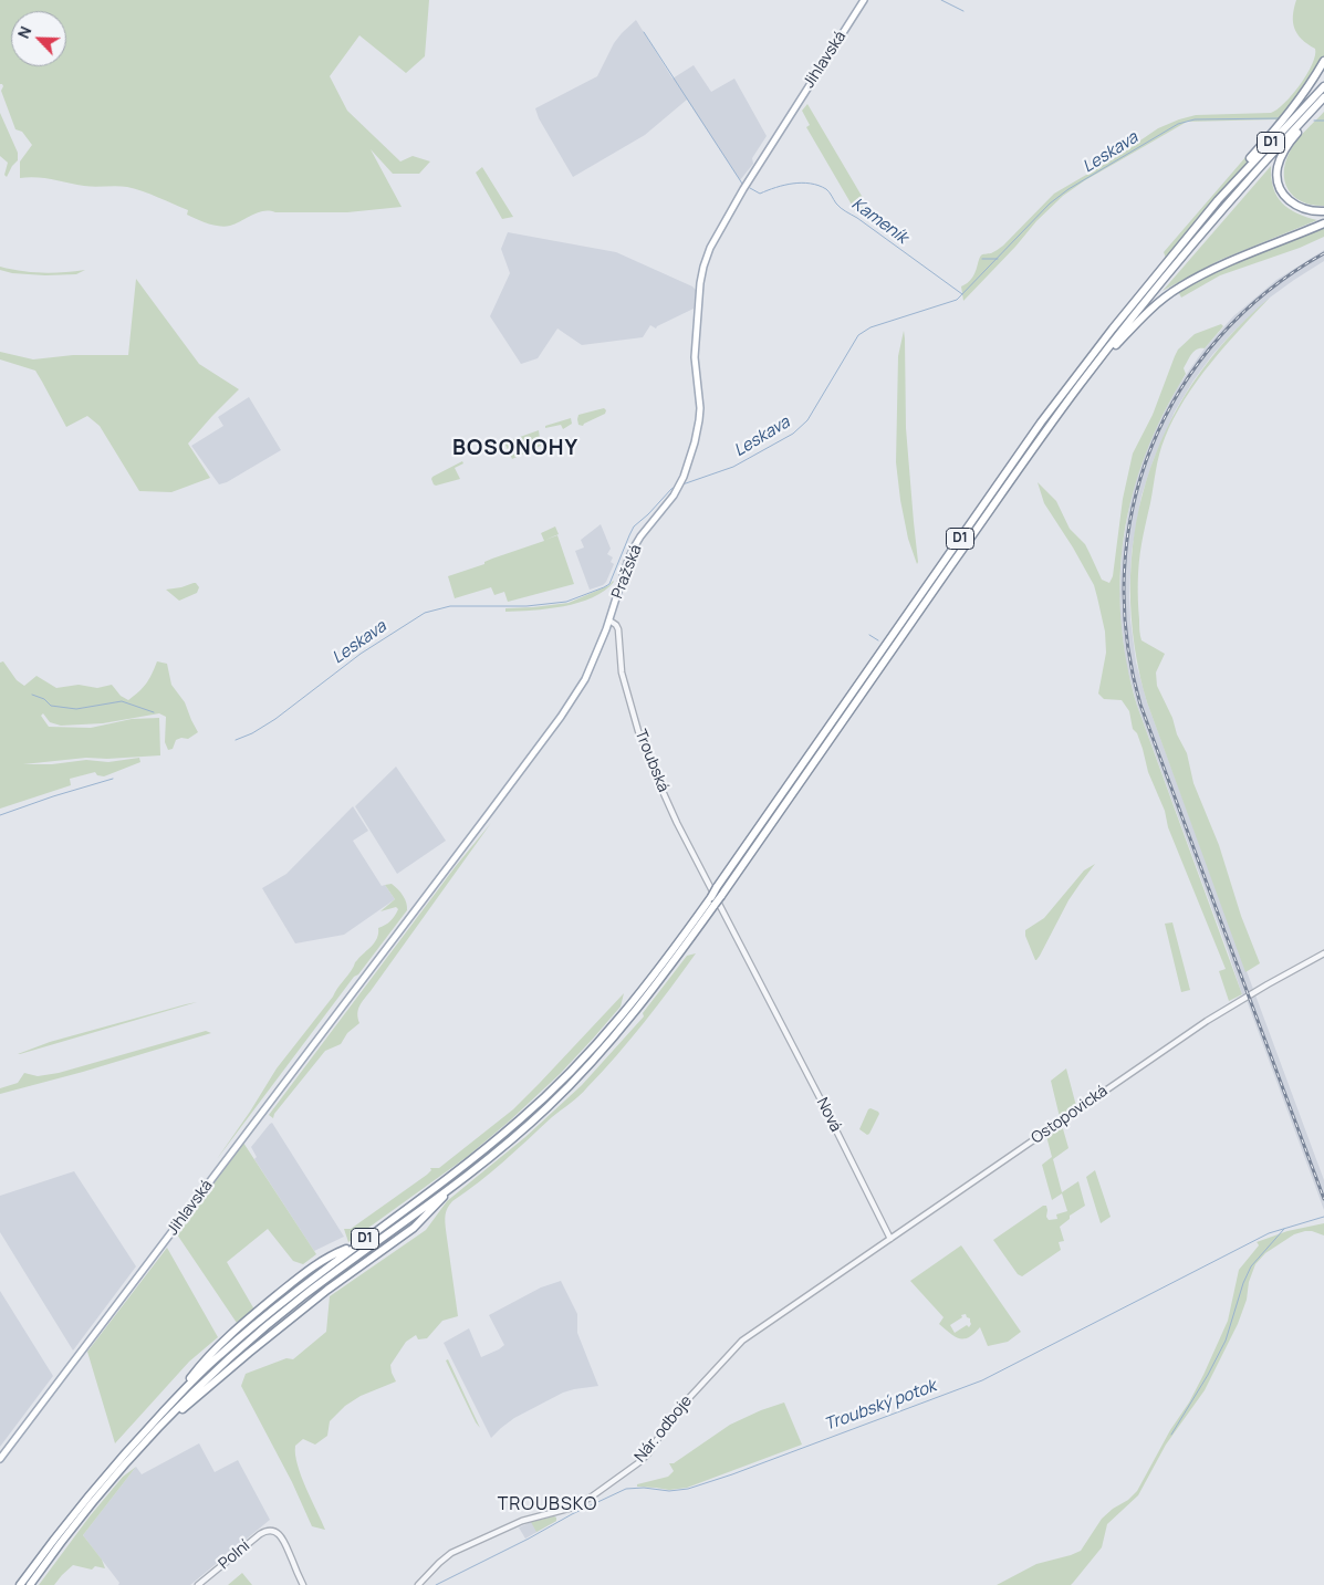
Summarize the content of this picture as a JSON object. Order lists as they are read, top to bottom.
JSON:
{
  "streets": {
    "highway": ["D1"],
    "main road": ["Jihlavská", "Pražská"],
    "street": [
      "Troubská",
      "Nová",
      "Ostopovická",
      "Nár. odboje",
      "Polní"
    ]
  },
  "crossings": [
    ["Jihlavská", "Pražská"],
    ["D1", "Troubská"],
    ["Pražská", "Troubská"],
    ["Troubská", "Nová"],
    ["Nová", "Ostopovická"],
    ["Nová", "Nár. odboje"],
    ["Ostopovická", "Nár. odboje"]
  ],
  "districts": ["BOSONOHY", "TROUBSKO"],
  "water": ["Leskava", "Kameník", "Troubský potok"],
  "north": "top left"
}
